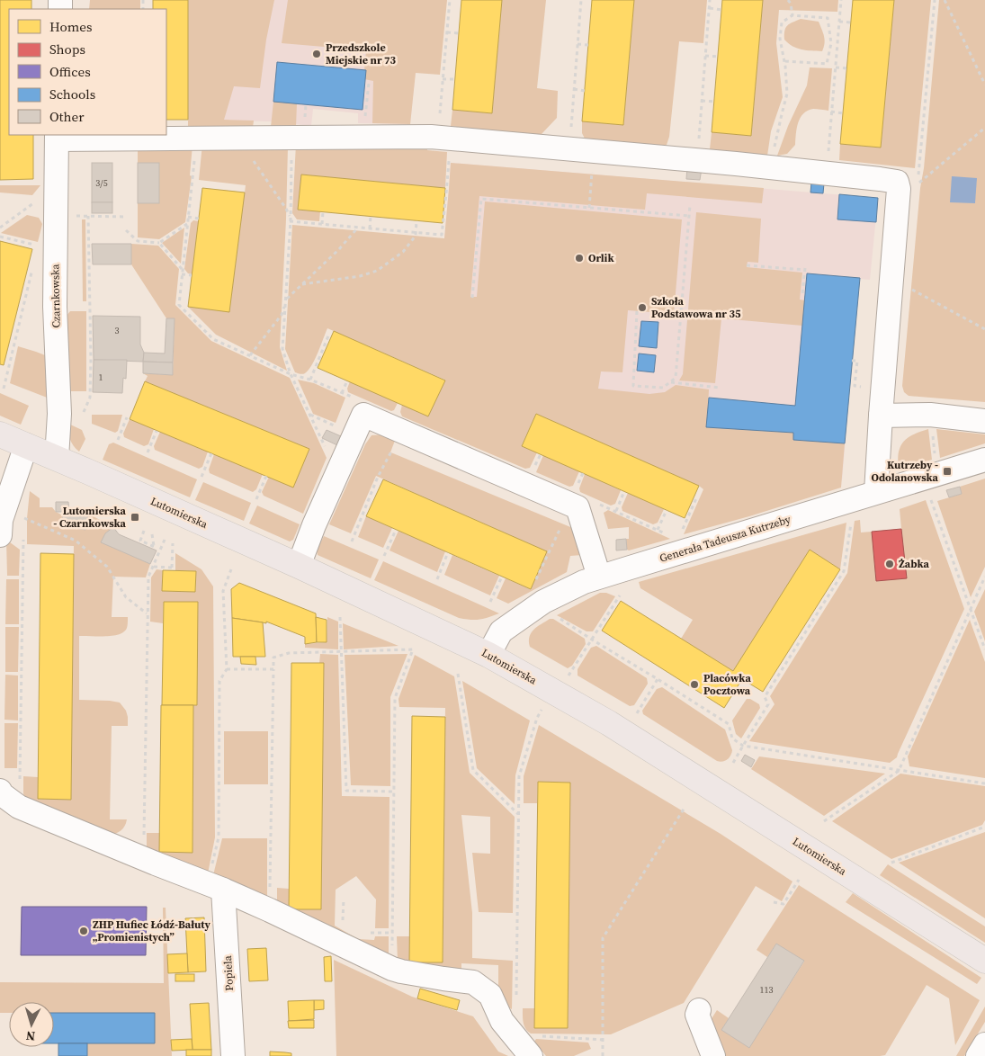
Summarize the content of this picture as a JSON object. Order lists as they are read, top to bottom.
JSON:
{
  "streets": {
    "main road": ["Lutomierska"],
    "street": ["Czarnkowska", "Generała Tadeusza Kutrzeby", "Popiela"]
  },
  "crossings": [
    ["Czarnkowska", "Lutomierska"],
    ["Lutomierska", "Generała Tadeusza Kutrzeby"]
  ],
  "places": {
    "other": [
      "Przedszkole Miejskie nr 73",
      "Orlik",
      "Szkoła Podstawowa nr 35",
      "Żabka",
      "Placówka Pocztowa",
      "ZHP Hufiec Łódź-Bałuty „Promienistych”"
    ],
    "transit": ["Kutrzeby - Odolanowska", "Lutomierska - Czarnkowska"]
  },
  "house_numbers": [
    "3/5",
    "3",
    "1",
    "113"
  ],
  "legend": [
    "Homes",
    "Shops",
    "Offices",
    "Schools",
    "Other"
  ],
  "north": "bottom"
}
